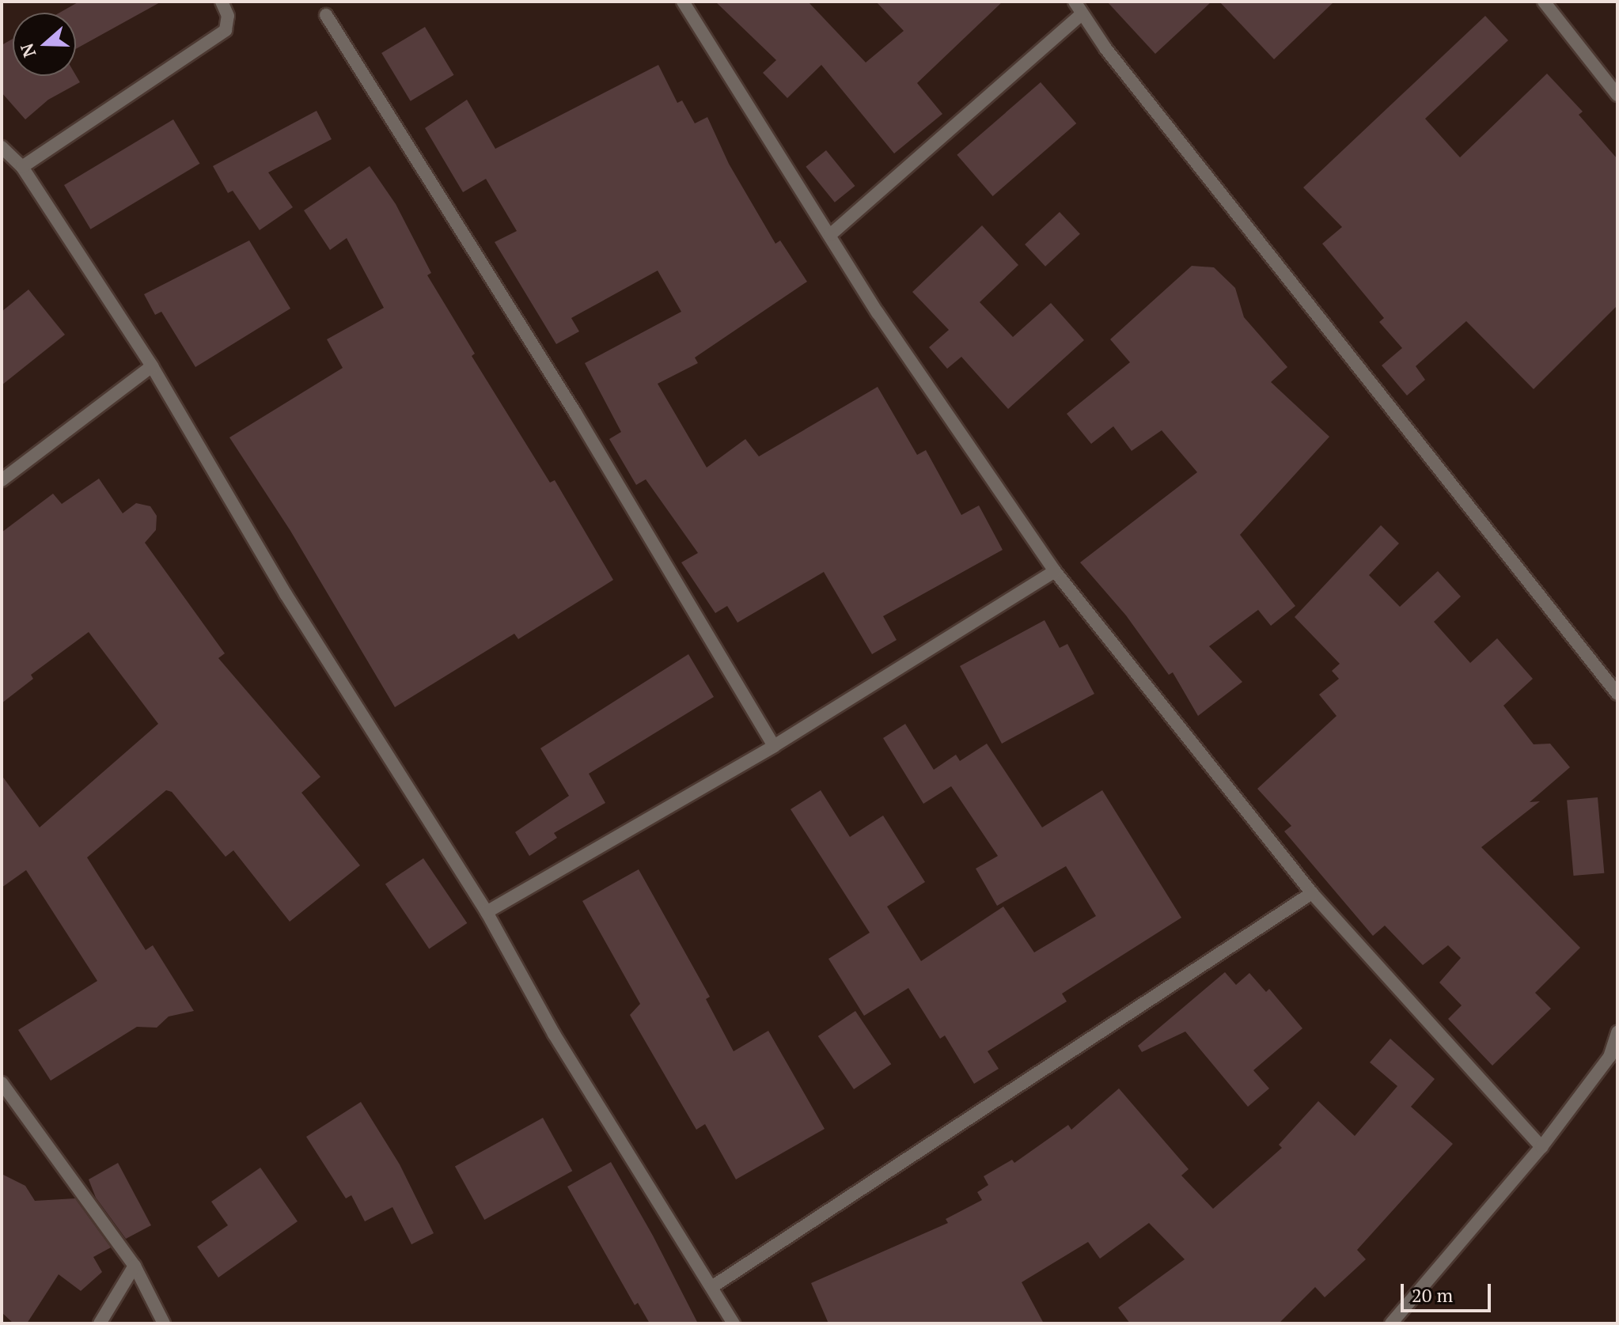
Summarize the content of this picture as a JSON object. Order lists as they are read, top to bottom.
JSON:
{
  "scale_bar": "20 m",
  "north": "left"
}
